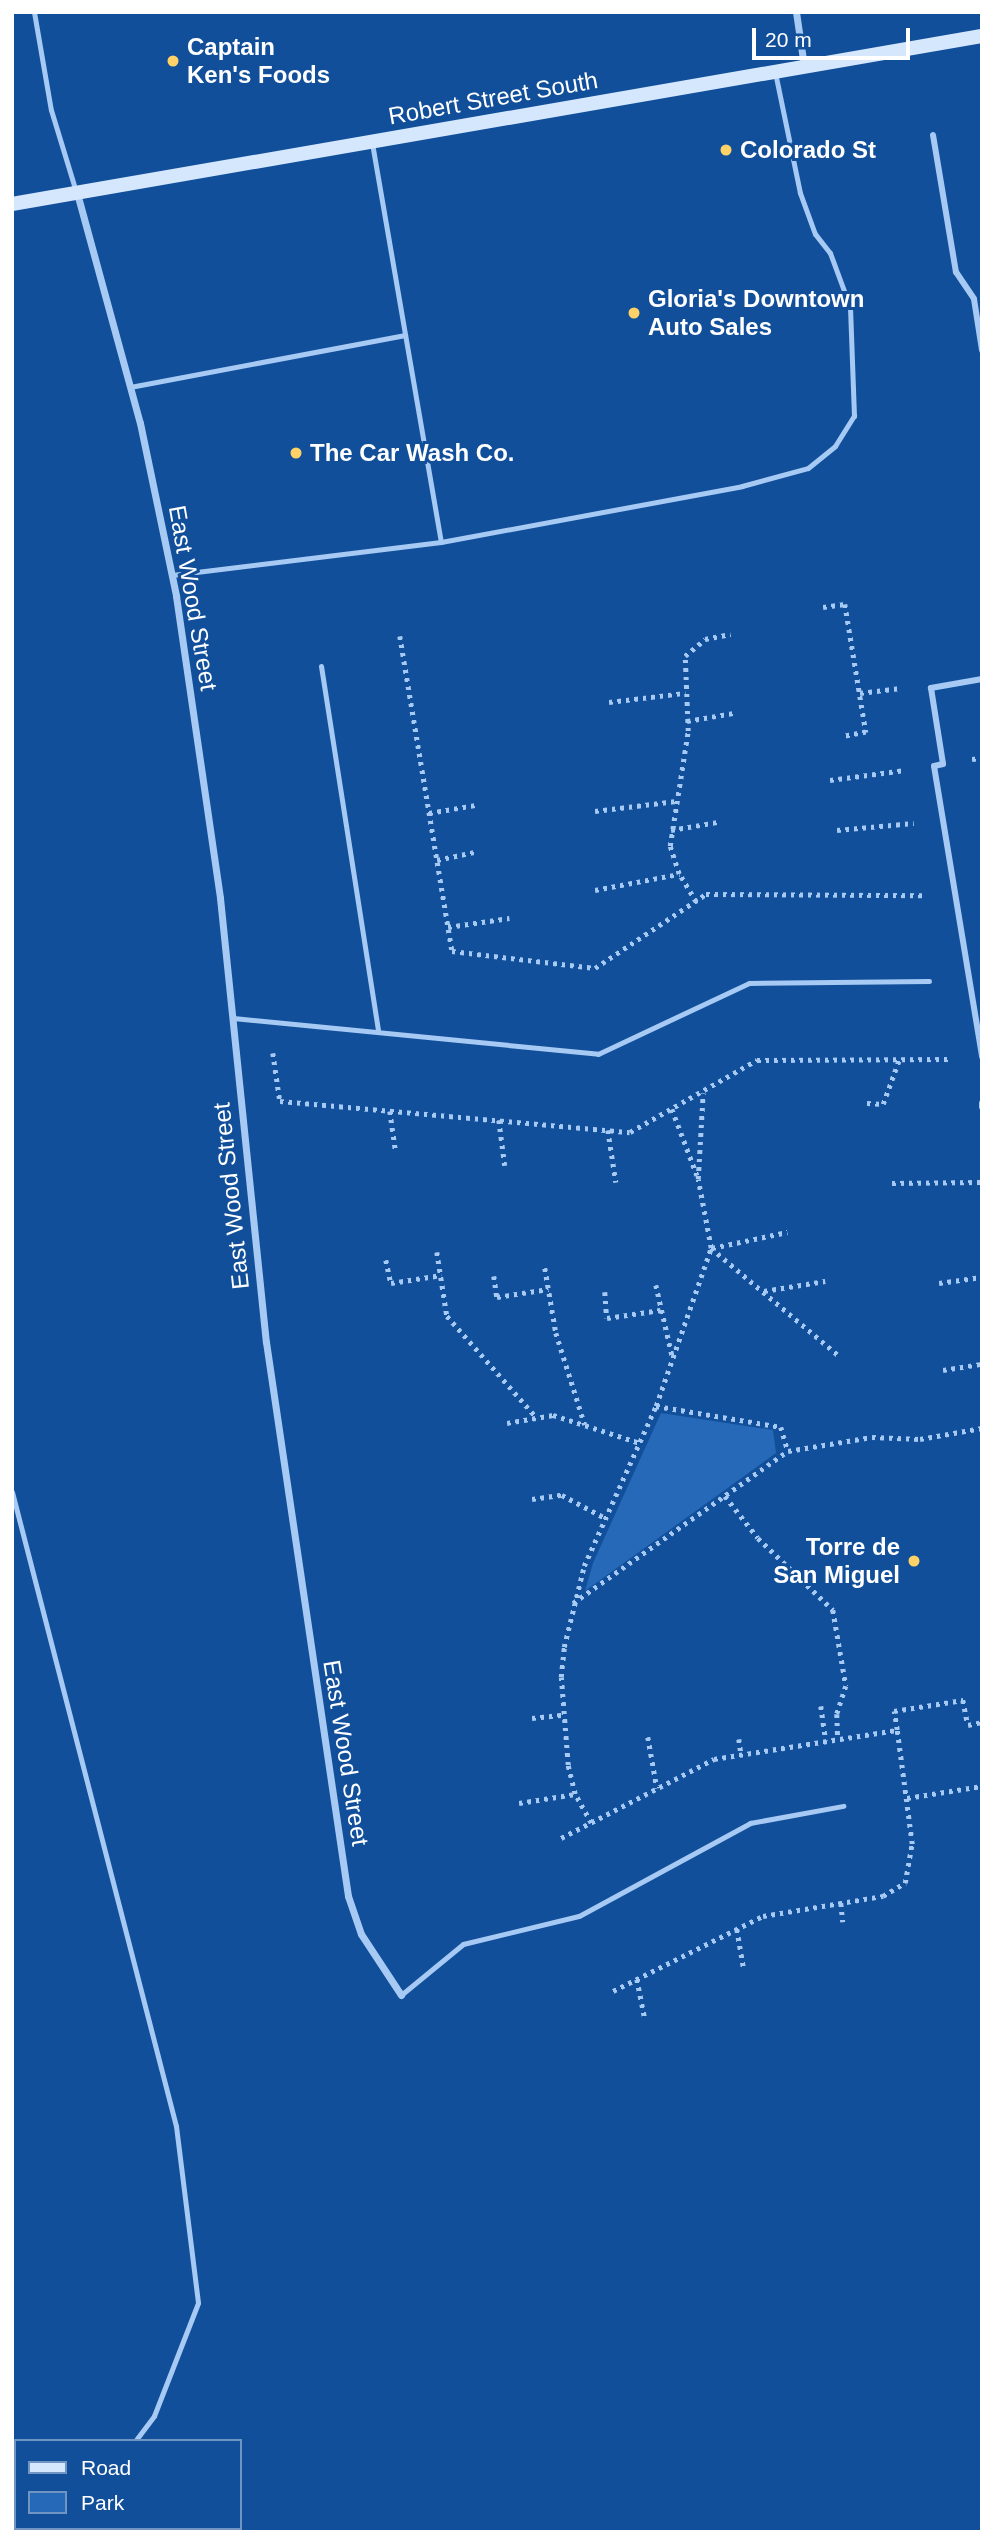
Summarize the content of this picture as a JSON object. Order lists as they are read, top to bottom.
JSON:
{
  "streets": {
    "main road": ["Robert Street South"],
    "street": ["East Wood Street"]
  },
  "crossings": [
    ["Robert Street South", "East Wood Street"]
  ],
  "places": [
    "Captain Ken's Foods",
    "Colorado St",
    "Gloria's Downtown Auto Sales",
    "The Car Wash Co.",
    "Torre de San Miguel"
  ],
  "legend": ["Road", "Park"],
  "scale_bar": "20 m"
}
